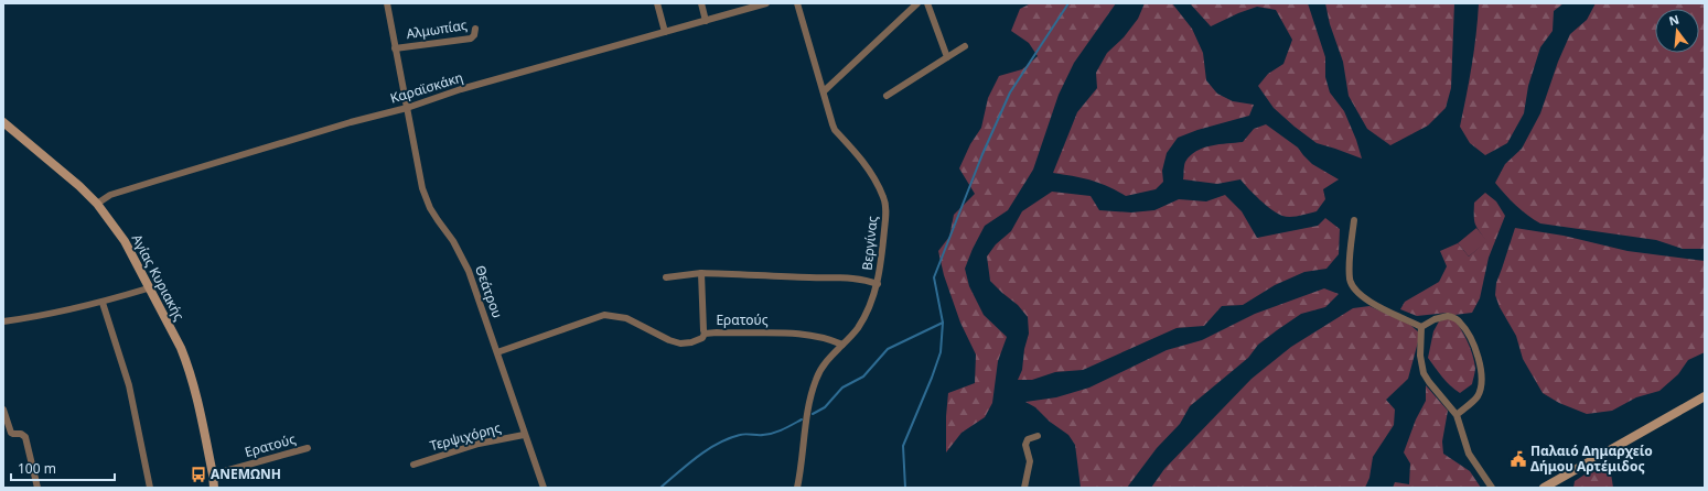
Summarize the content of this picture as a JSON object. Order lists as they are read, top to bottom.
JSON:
{
  "streets": {
    "street": [
      "Αλμωπίας",
      "Καραϊσκάκη",
      "Βεργίνας",
      "Αγίας Κυριακής",
      "Θεάτρου",
      "Ερατούς",
      "Τερψιχόρης"
    ]
  },
  "crossings": [
    ["Αλμωπίας", "Θεάτρου"],
    ["Καραϊσκάκη", "Αγίας Κυριακής"],
    ["Καραϊσκάκη", "Θεάτρου"],
    ["Βεργίνας", "Ερατούς"],
    ["Αγίας Κυριακής", "Ερατούς"],
    ["Θεάτρου", "Ερατούς"],
    ["Θεάτρου", "Τερψιχόρης"]
  ],
  "places": {
    "public building": ["Παλαιό Δημαρχείο Δήμου Αρτέμιδος"],
    "bus stop": ["ΑΝΕΜΩΝΗ"]
  },
  "scale_bar": "100 m",
  "north": "top"
}
